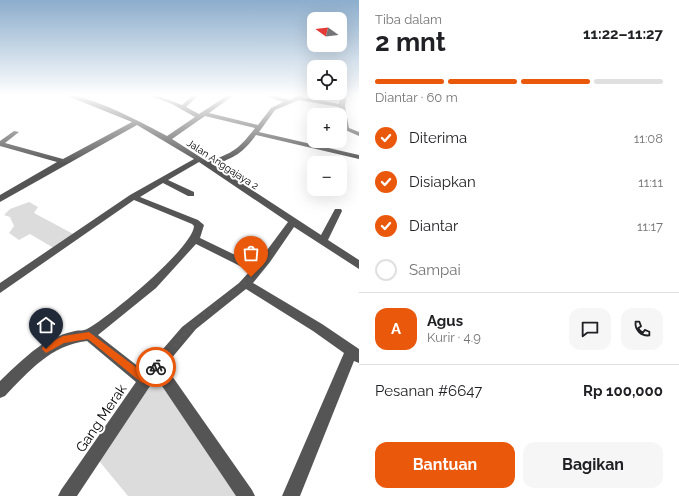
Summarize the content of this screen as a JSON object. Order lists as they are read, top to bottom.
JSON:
{
  "streets": {
    "street": ["Jalan Anggajaya 2", "Gang Merak"]
  },
  "crossings": [
    ["Jalan Anggajaya 2", "Gang Merak"]
  ],
  "north": "left",
  "page": {
    "heading": ["2 mnt", "Tiba dalam", "11:22–11:27"],
    "panel": [
      "Agus",
      "Kurir · 4.9",
      "Pesanan #6647",
      "Rp 100,000"
    ],
    "map_buttons": ["+", "−"],
    "bar": "Diantar · 60 m",
    "list": [
      ["Diterima", "11:08"],
      ["Disiapkan", "11:11"],
      ["Diantar", "11:17"],
      "Sampai"
    ],
    "round": "A",
    "buttons": ["Bantuan", "Bagikan"]
  }
}
